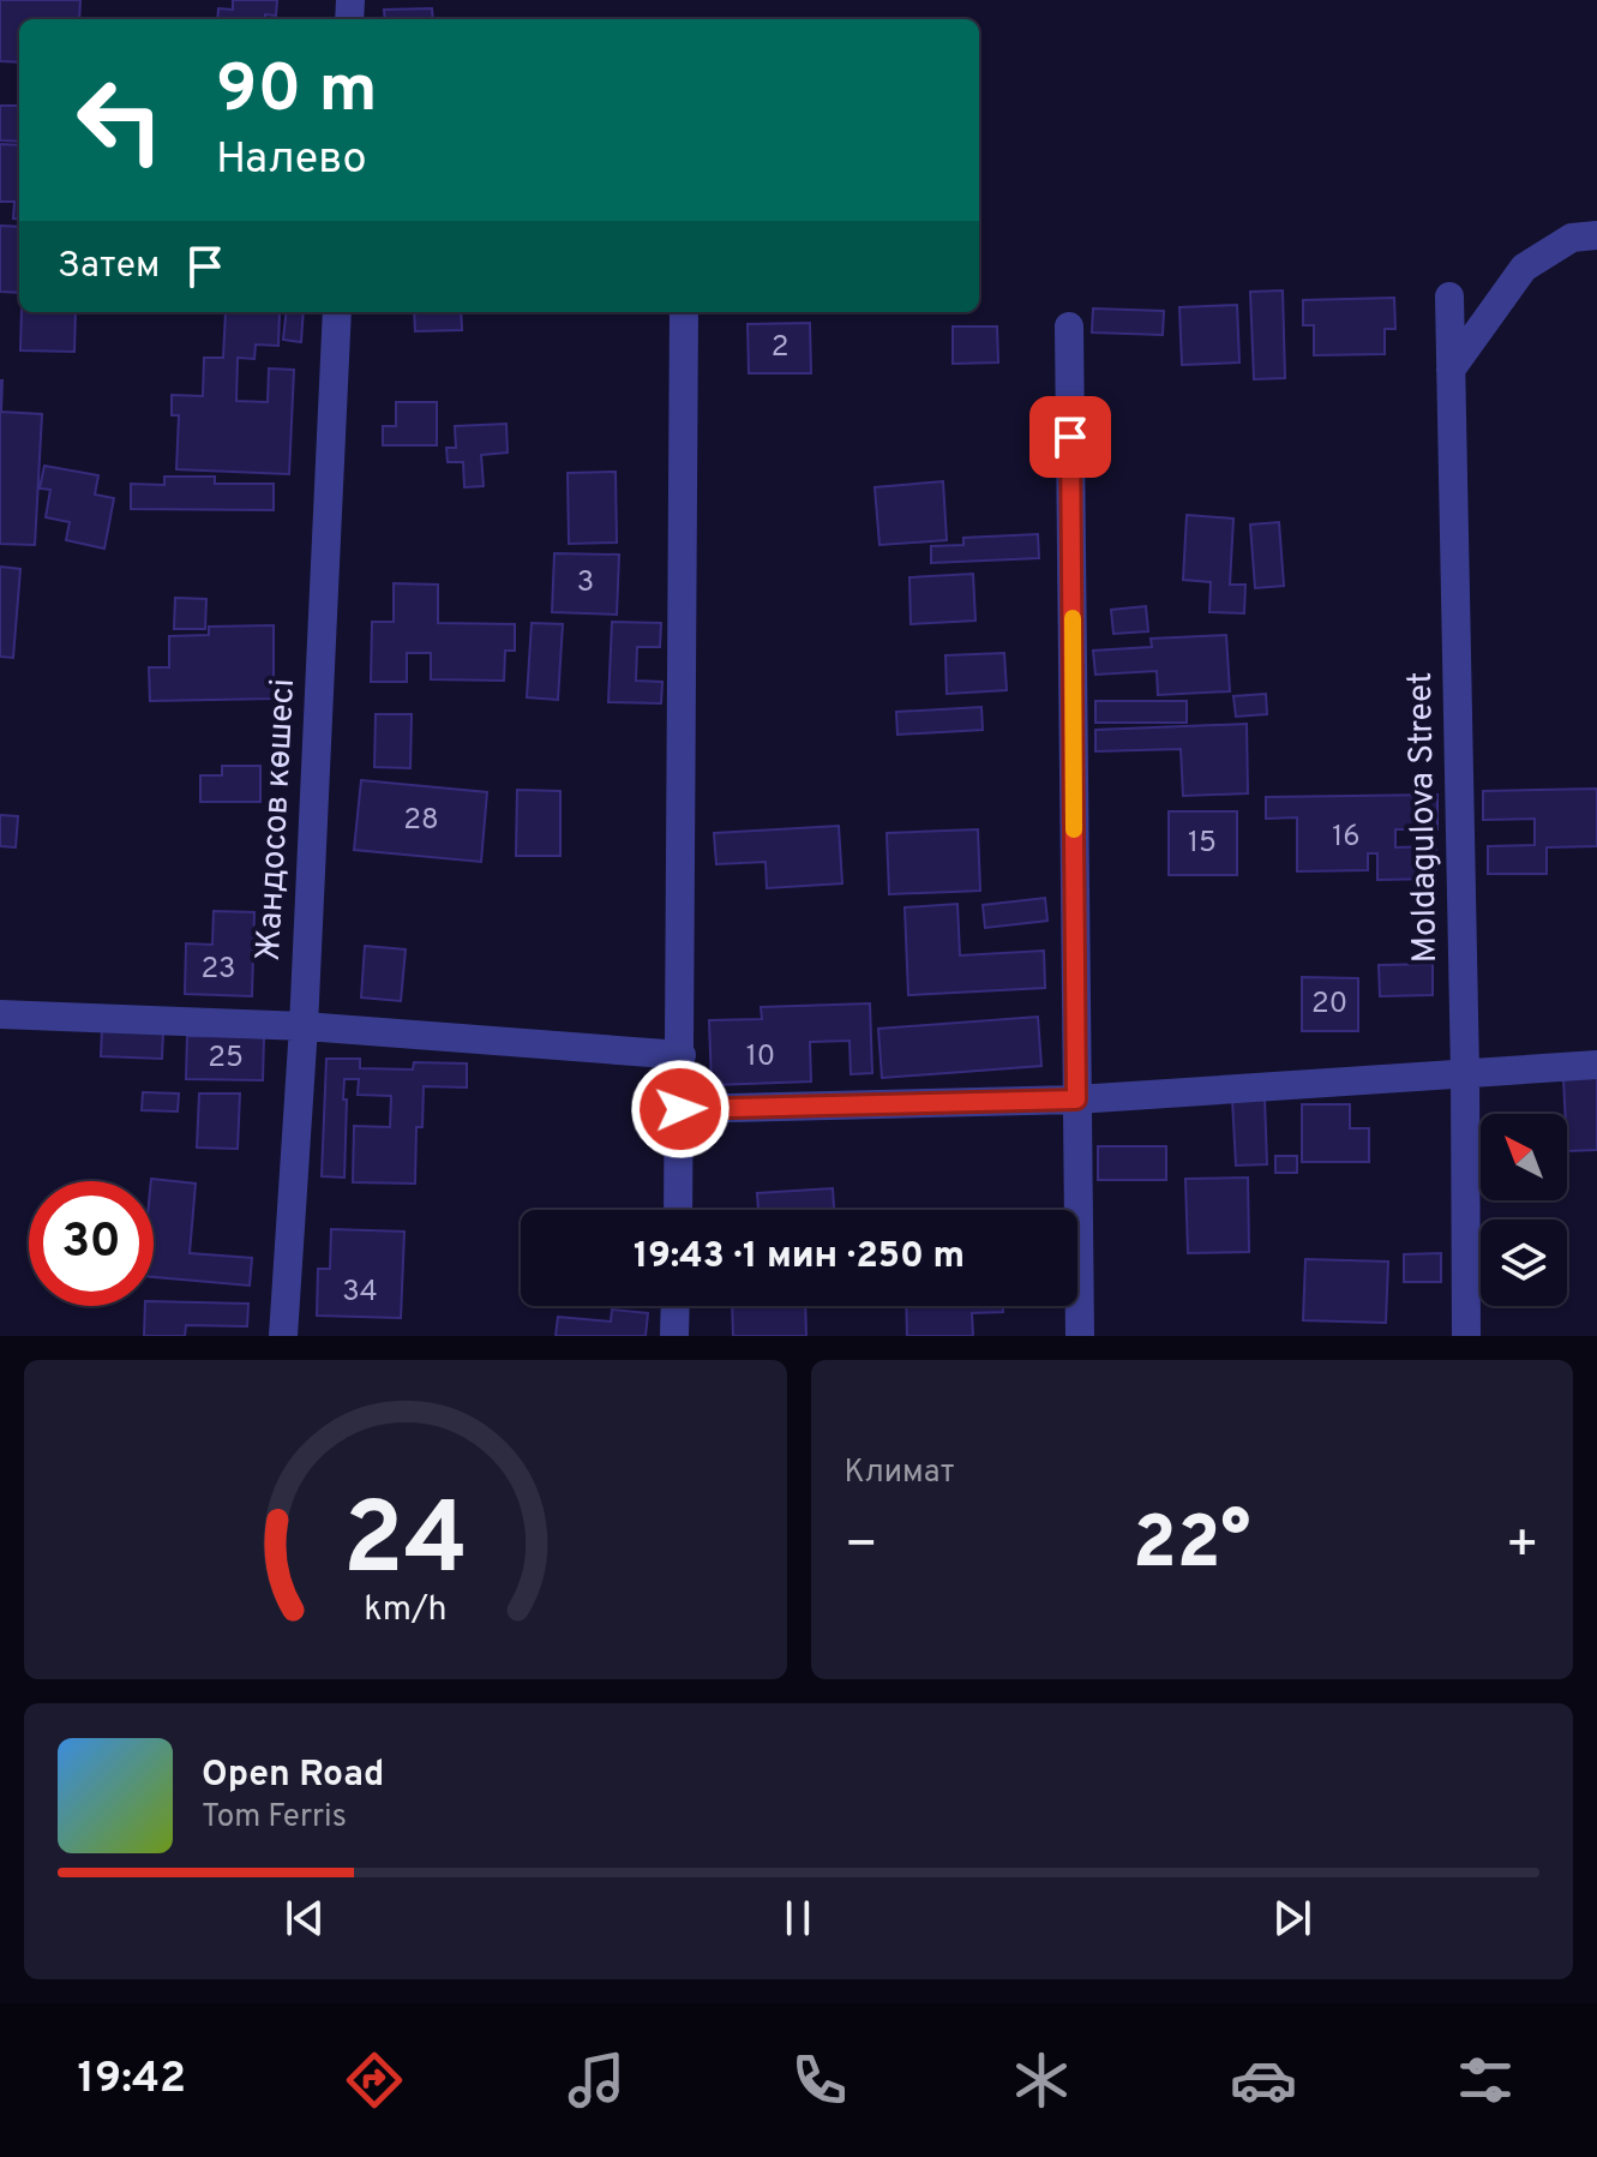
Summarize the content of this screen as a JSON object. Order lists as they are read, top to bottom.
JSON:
{
  "streets": {
    "street": ["Moldagulova Street", "Жандосов көшесі"]
  },
  "house_numbers": [
    "2",
    "3",
    "28",
    "16",
    "15",
    "23",
    "20",
    "10",
    "25",
    "34"
  ],
  "north": "top left",
  "page": {
    "turn": ["90 m", "Налево"],
    "then": "Затем",
    "limit": "30",
    "trip": "19:43 · 1 мин · 250 m",
    "tile": "Климат",
    "heat": ["−", "22°", "+"],
    "song": ["Open Road", "Tom Ferris"],
    "tabs": "19:42",
    "gauge": ["24", "km/h"]
  }
}
